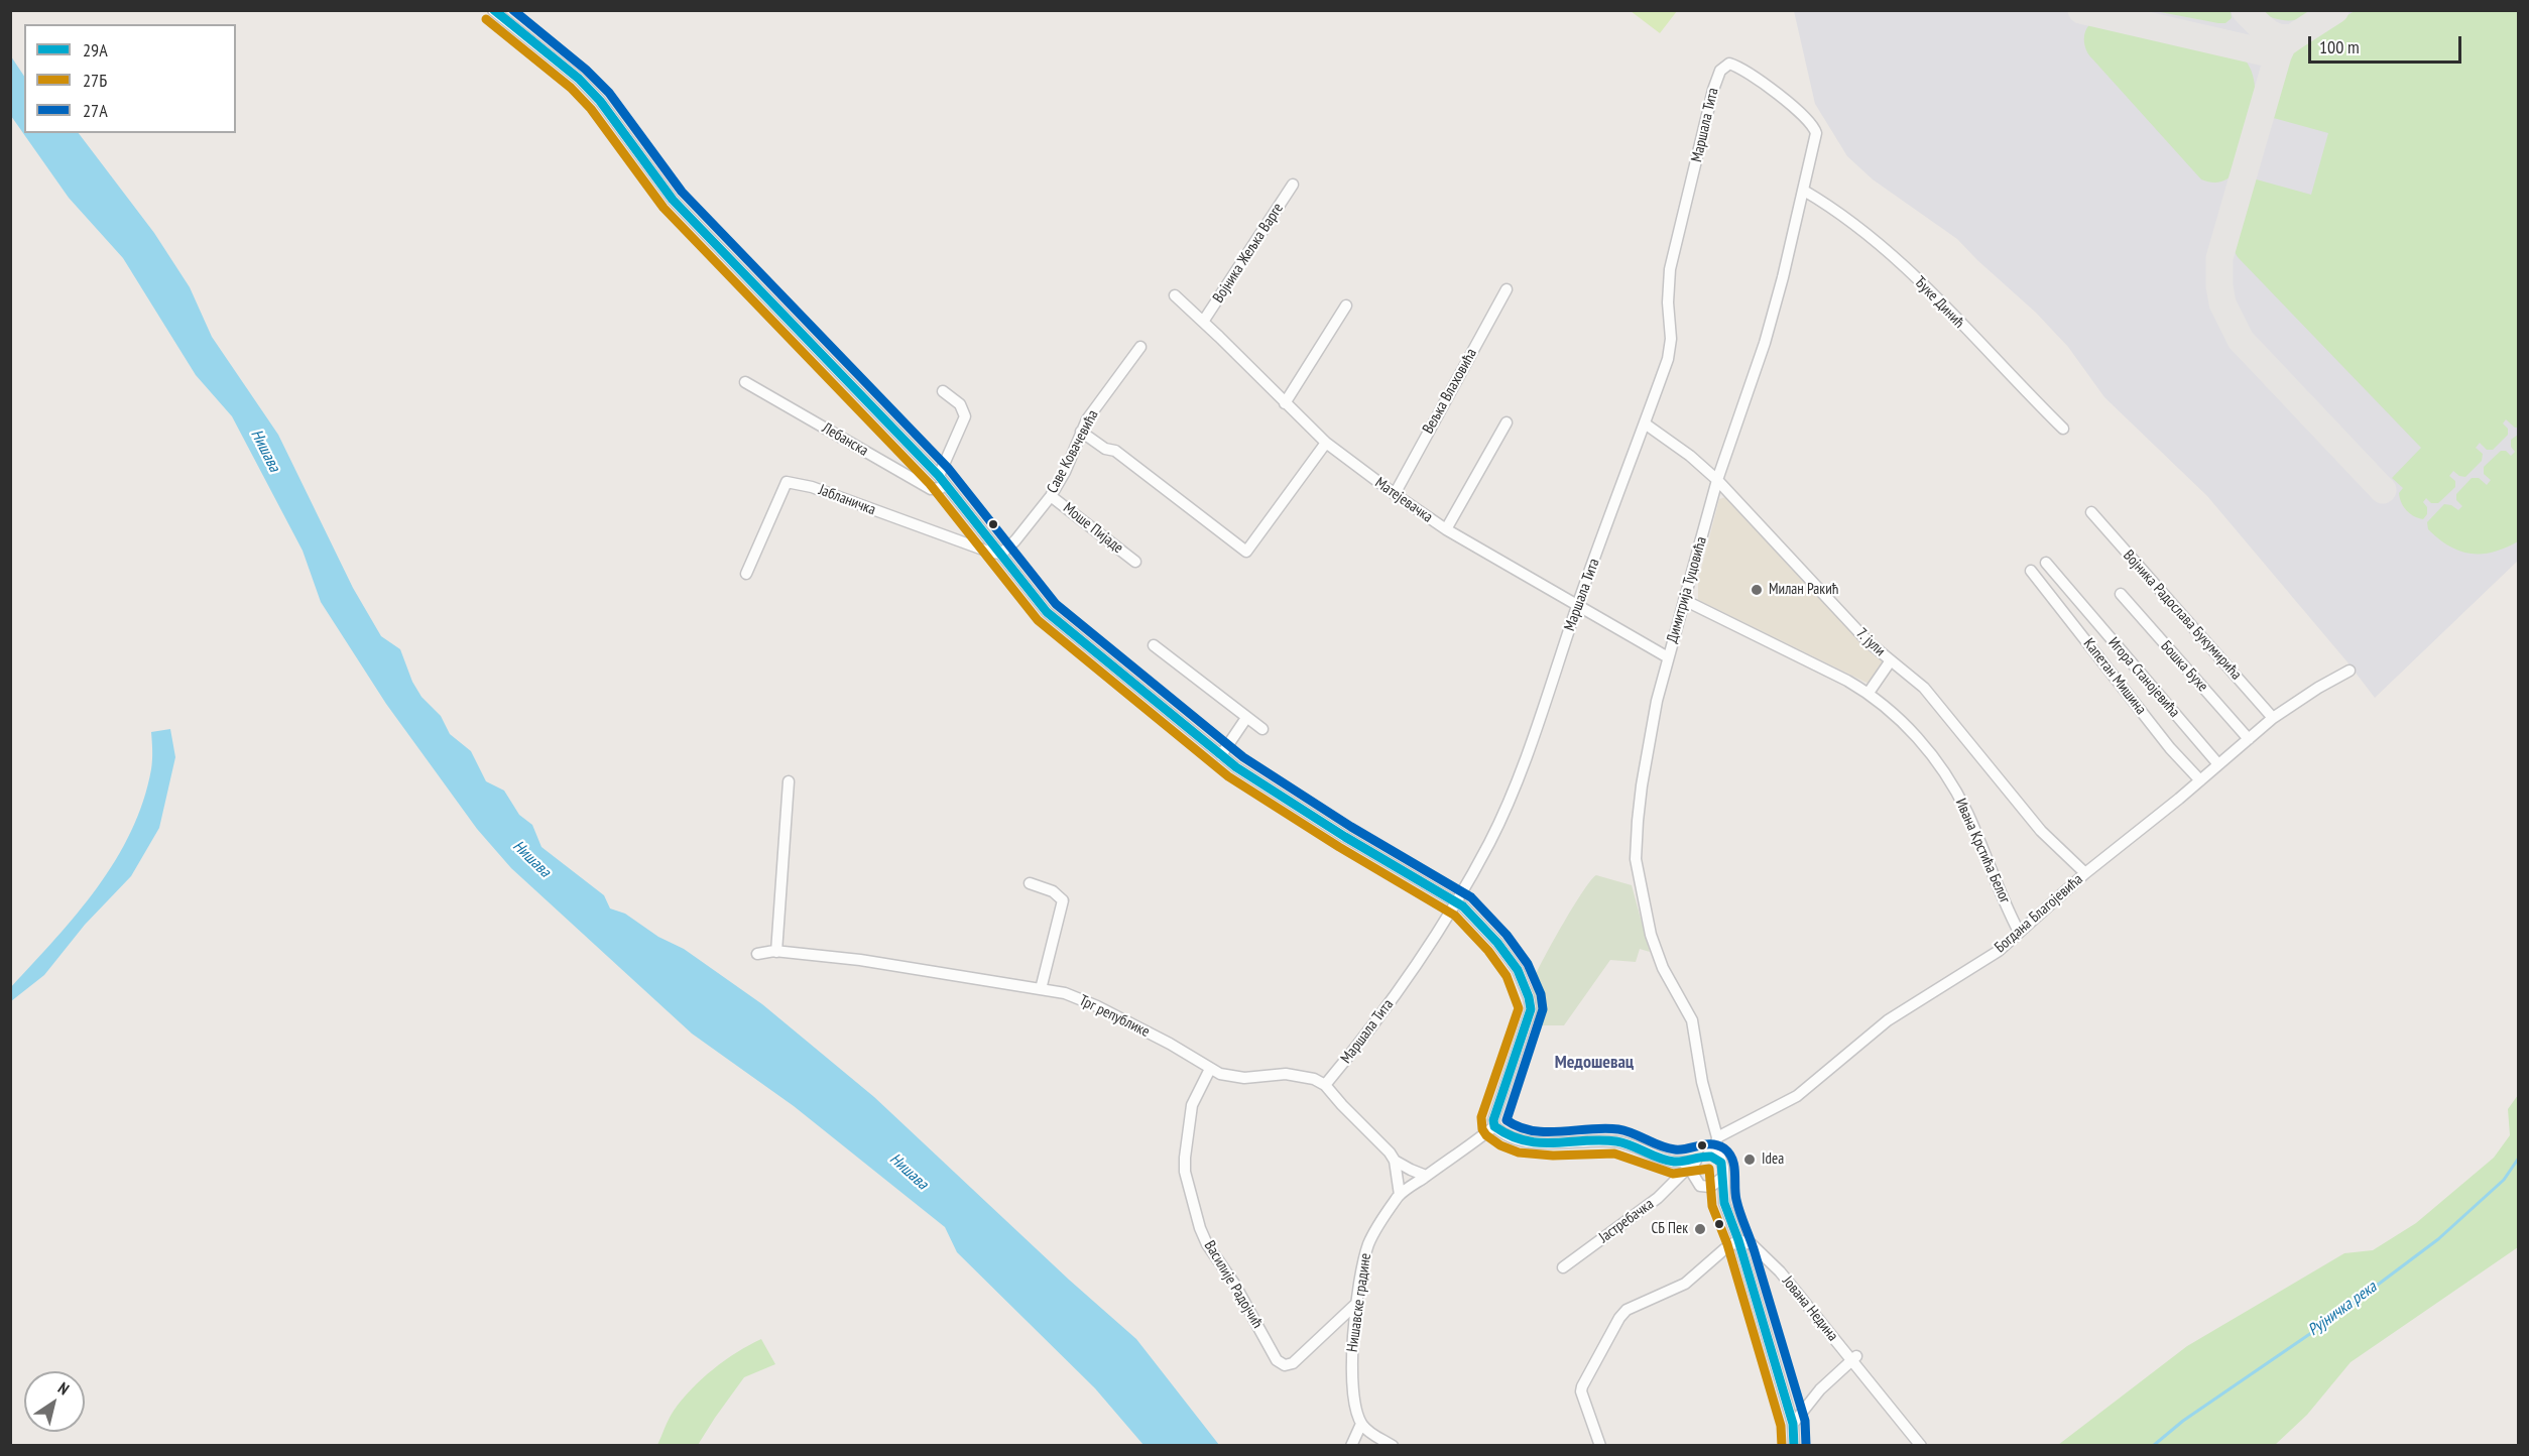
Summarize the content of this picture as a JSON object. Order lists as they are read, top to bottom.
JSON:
{
  "streets": {
    "street": [
      "Маршала Тита",
      "Војника Жељка Варге",
      "Ђуке Динић",
      "Вељка Влаховића",
      "Лебанска",
      "Саве Ковачевића",
      "Јабланичка",
      "Матејевачка",
      "Моше Пијаде",
      "Димитрија Туцовића",
      "Војника Радослава Букумирића",
      "7. јули",
      "Бошка Бухе",
      "Капетан Мишина",
      "Игора Станојевића",
      "Ивана Крстића Белог",
      "Богдана Благојевића",
      "Трг републике",
      "Јастребачка",
      "Василије Радојчић",
      "Нишавске градине",
      "Јована Недина"
    ]
  },
  "crossings": [
    ["Маршала Тита", "Матејевачка"],
    ["Маршала Тита", "Димитрија Туцовића"],
    ["Маршала Тита", "7. јули"],
    ["Маршала Тита", "Трг републике"],
    ["Војника Жељка Варге", "Матејевачка"],
    ["Ђуке Динић", "Димитрија Туцовића"],
    ["Вељка Влаховића", "Матејевачка"],
    ["Саве Ковачевића", "Јабланичка"],
    ["Саве Ковачевића", "Моше Пијаде"],
    ["Матејевачка", "Димитрија Туцовића"],
    ["Димитрија Туцовића", "7. јули"],
    ["Димитрија Туцовића", "Ивана Крстића Белог"],
    ["Димитрија Туцовића", "Богдана Благојевића"],
    ["Димитрија Туцовића", "Јастребачка"],
    ["Војника Радослава Букумирића", "Богдана Благојевића"],
    ["7. јули", "Богдана Благојевића"],
    ["Бошка Бухе", "Богдана Благојевића"],
    ["Капетан Мишина", "Богдана Благојевића"],
    ["Игора Станојевића", "Богдана Благојевића"],
    ["Ивана Крстића Белог", "Богдана Благојевића"],
    ["Трг републике", "Василије Радојчић"],
    ["Василије Радојчић", "Нишавске градине"]
  ],
  "districts": ["Медошевац"],
  "water": ["Нишава", "Рујничка река"],
  "places": ["Милан Ракић", "Idea", "СБ Пек"],
  "lines": ["transit line 29А", "transit line 27А", "transit line 27Б"],
  "legend": ["29А", "27Б", "27А"],
  "scale_bar": "100 m",
  "north": "top right"
}
